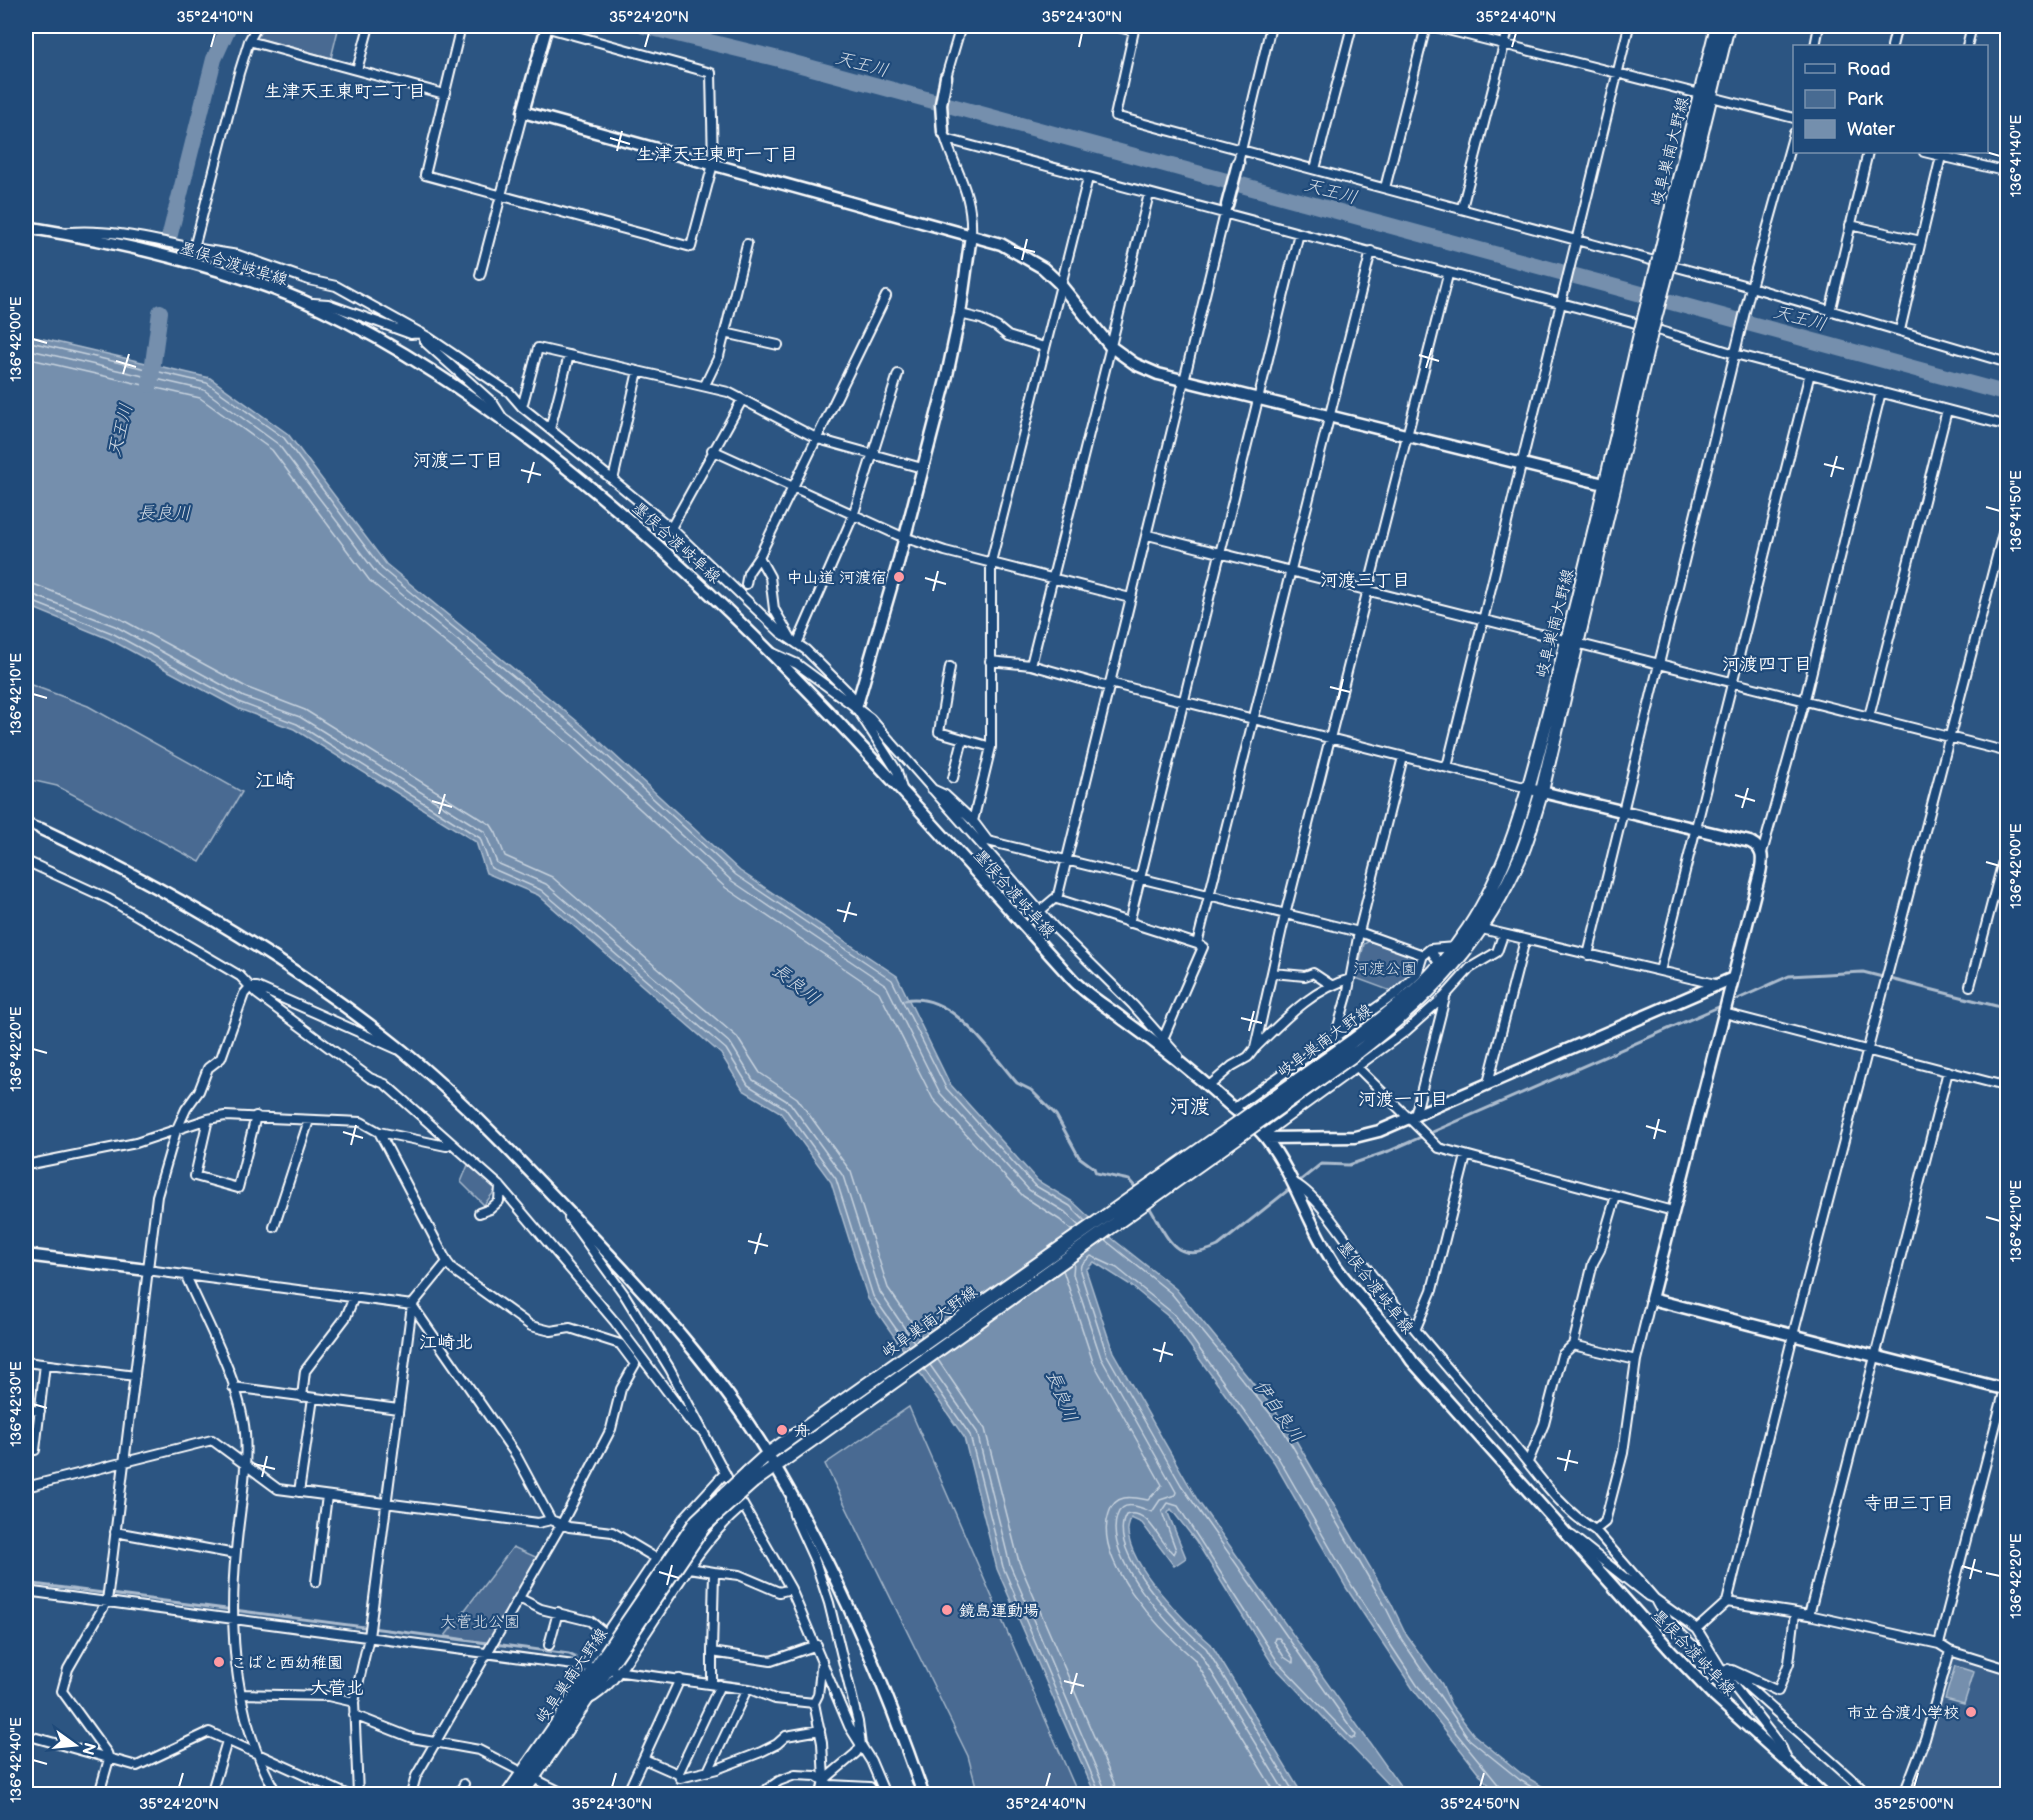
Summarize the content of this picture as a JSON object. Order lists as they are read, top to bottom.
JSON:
{
  "streets": {
    "main road": ["岐阜巣南大野線"],
    "street": ["墨俣合渡岐阜線"]
  },
  "districts": [
    "生津天王東町二丁目",
    "生津天王東町一丁目",
    "河渡二丁目",
    "河渡三丁目",
    "河渡四丁目",
    "江崎",
    "河渡一丁目",
    "河渡",
    "江崎北",
    "寺田三丁目",
    "大菅北"
  ],
  "water": ["天王川", "長良川", "伊自良川"],
  "parks": ["河渡公園", "大菅北公園"],
  "places": [
    "中山道 河渡宿",
    "舟",
    "鏡島運動場",
    "こばと西幼稚園",
    "市立合渡小学校"
  ],
  "legend": ["Road", "Park", "Water"],
  "north": "right",
  "coordinates": [
    "35°24'10\"N",
    "35°24'20\"N",
    "35°24'30\"N",
    "35°24'40\"N",
    "136°41'40\"E",
    "136°42'00\"E",
    "136°41'50\"E",
    "136°42'10\"E",
    "136°42'20\"E",
    "136°42'30\"E",
    "136°42'40\"E",
    "35°24'50\"N",
    "35°25'00\"N"
  ]
}
